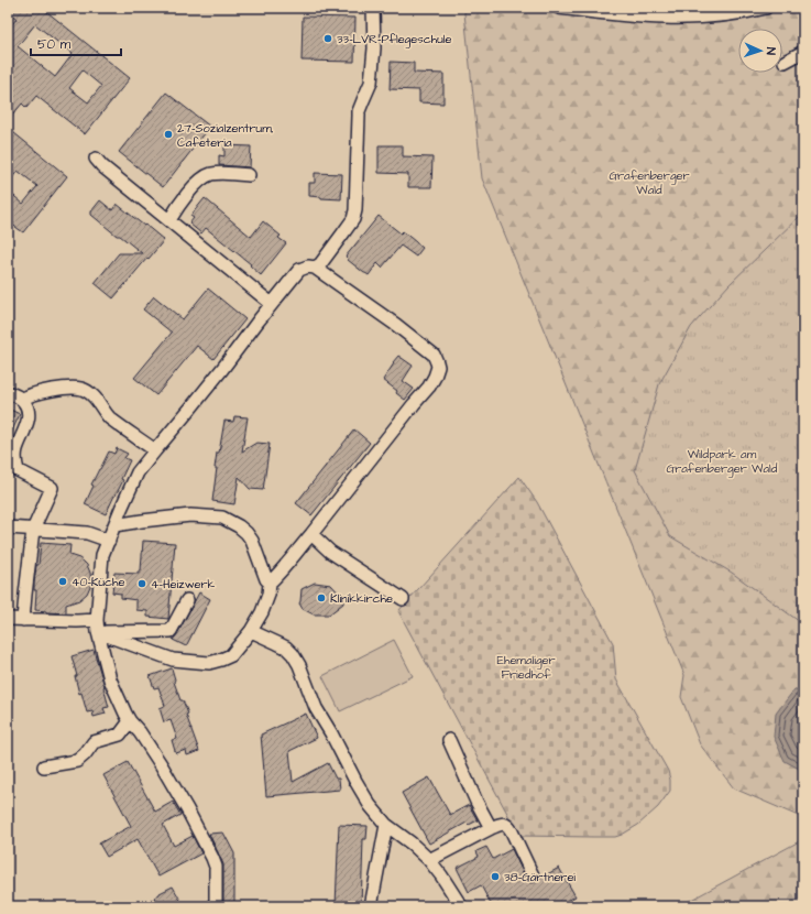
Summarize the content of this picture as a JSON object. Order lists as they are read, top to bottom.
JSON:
{
  "parks": ["Grafenberger Wald", "Wildpark am Grafenberger Wald", "Ehemaliger Friedhof"],
  "places": [
    "33-LVR-Pflegeschule",
    "27-Sozialzentrum, Cafeteria",
    "40-Küche",
    "4-Heizwerk",
    "Klinikkirche",
    "38-Gärtnerei"
  ],
  "scale_bar": "50 m",
  "north": "right"
}
